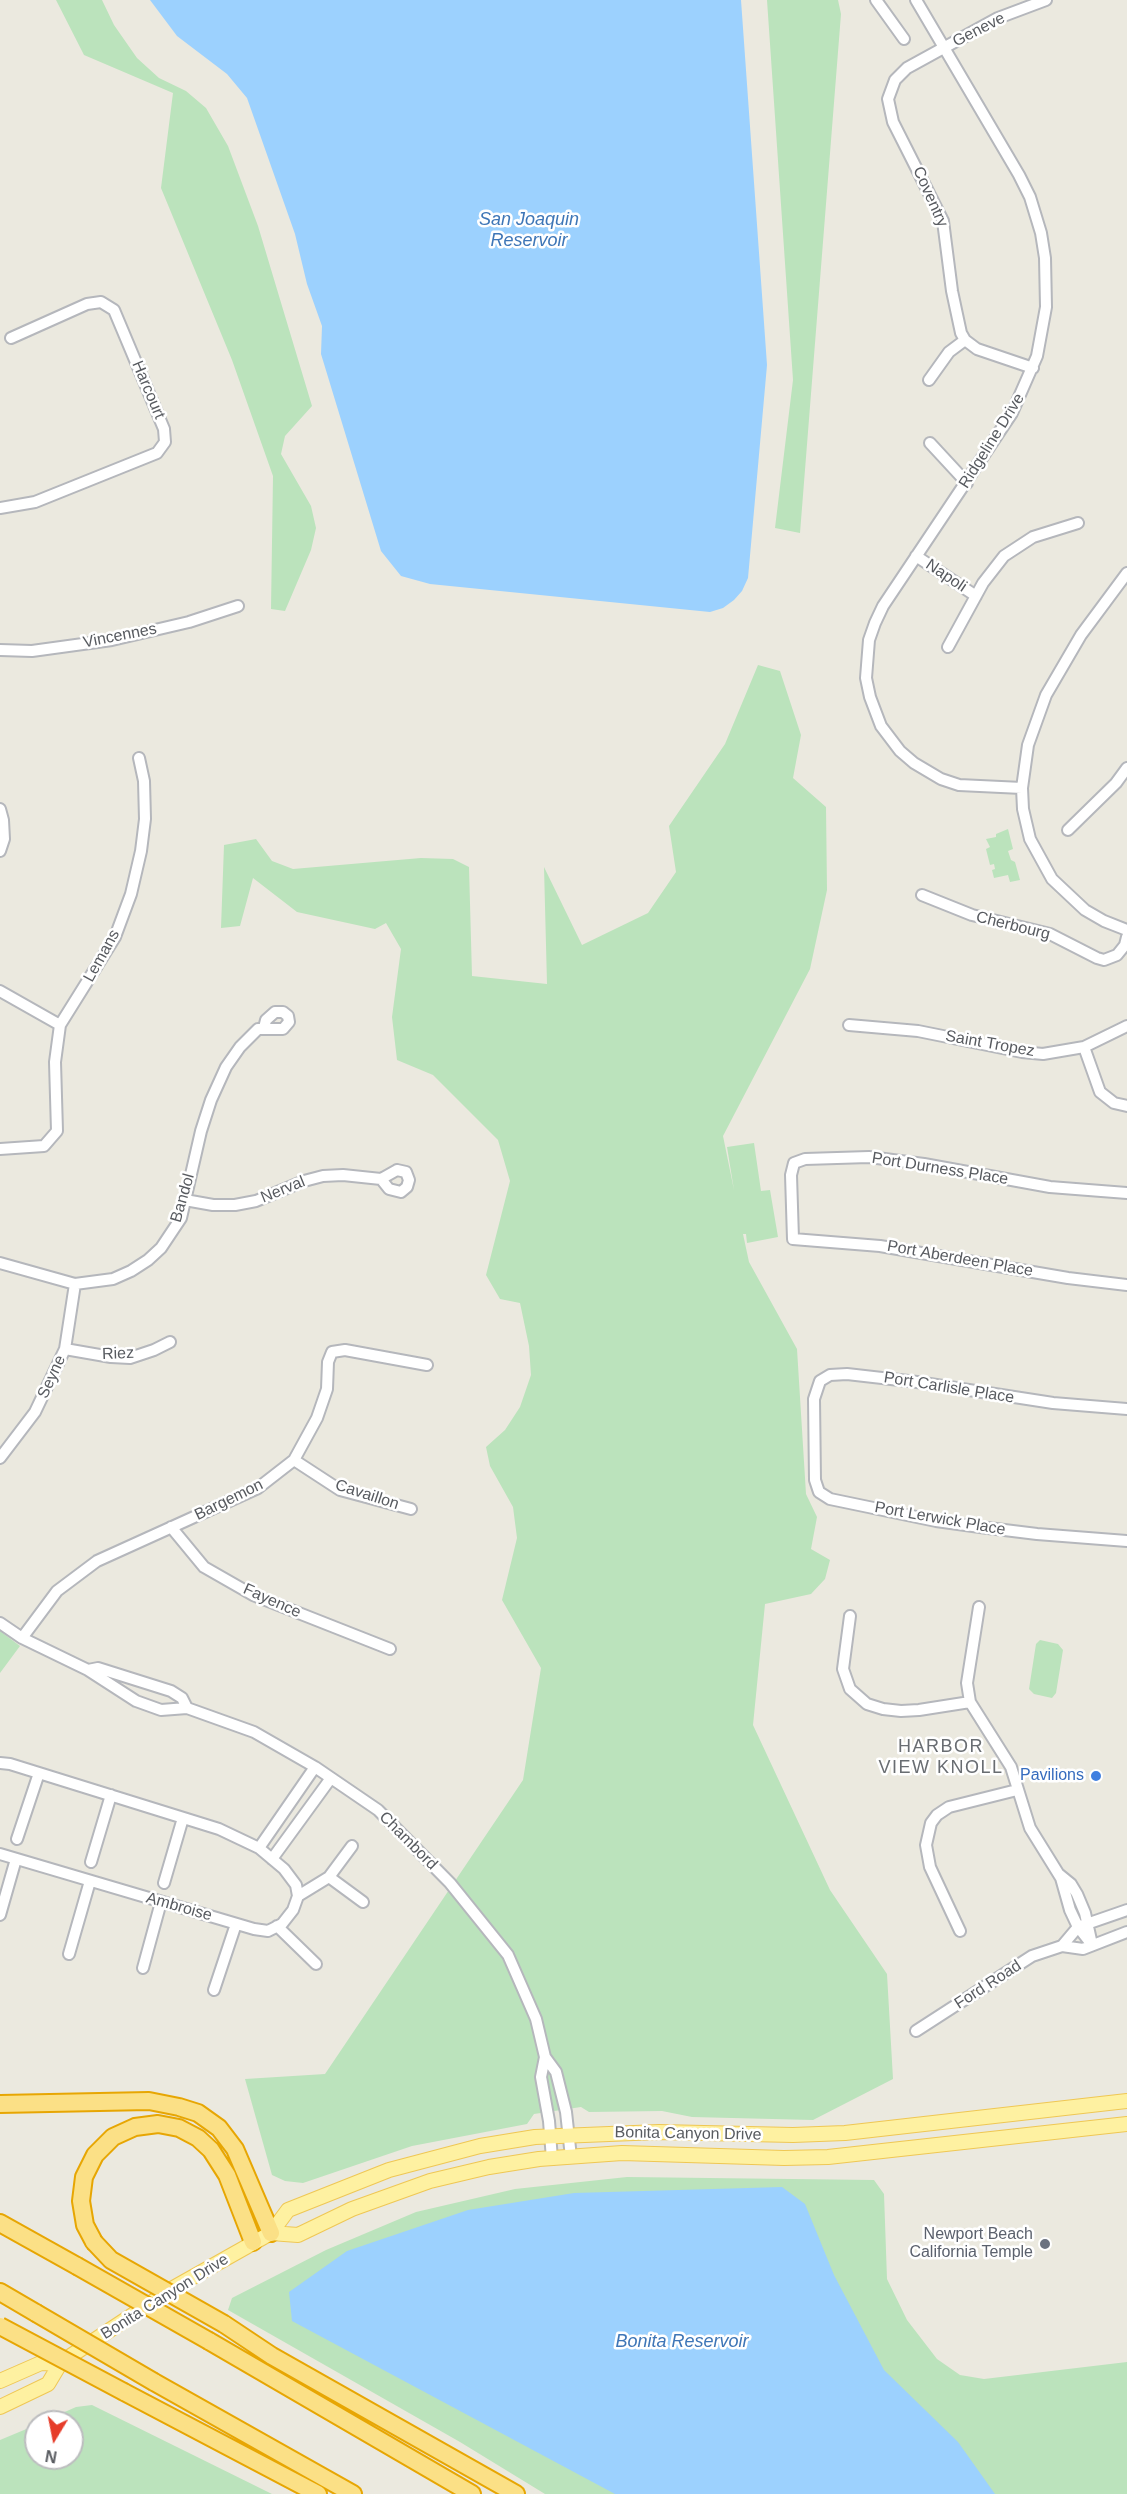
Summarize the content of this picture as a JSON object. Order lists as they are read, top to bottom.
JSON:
{
  "streets": {
    "main road": ["Bonita Canyon Drive"],
    "street": [
      "Geneve",
      "Coventry",
      "Harcourt",
      "Ridgeline Drive",
      "Napoli",
      "Vincennes",
      "Cherbourg",
      "Lemans",
      "Saint Tropez",
      "Port Durness Place",
      "Nerval",
      "Bandol",
      "Port Aberdeen Place",
      "Riez",
      "Seyne",
      "Port Carlisle Place",
      "Cavaillon",
      "Bargemon",
      "Port Lerwick Place",
      "Fayence",
      "Chambord",
      "Ambroise",
      "Ford Road"
    ]
  },
  "crossings": [
    ["Geneve", "Coventry"],
    ["Geneve", "Ridgeline Drive"],
    ["Coventry", "Ridgeline Drive"],
    ["Ridgeline Drive", "Napoli"],
    ["Port Durness Place", "Port Aberdeen Place"],
    ["Nerval", "Bandol"],
    ["Bandol", "Seyne"],
    ["Riez", "Seyne"],
    ["Port Carlisle Place", "Port Lerwick Place"],
    ["Cavaillon", "Bargemon"],
    ["Bargemon", "Fayence"],
    ["Bargemon", "Chambord"],
    ["Chambord", "Bonita Canyon Drive"]
  ],
  "districts": ["HARBOR VIEW KNOLL"],
  "water": ["San Joaquin Reservoir", "Bonita Reservoir"],
  "places": ["Pavilions", "Newport Beach California Temple"],
  "north": "bottom"
}
